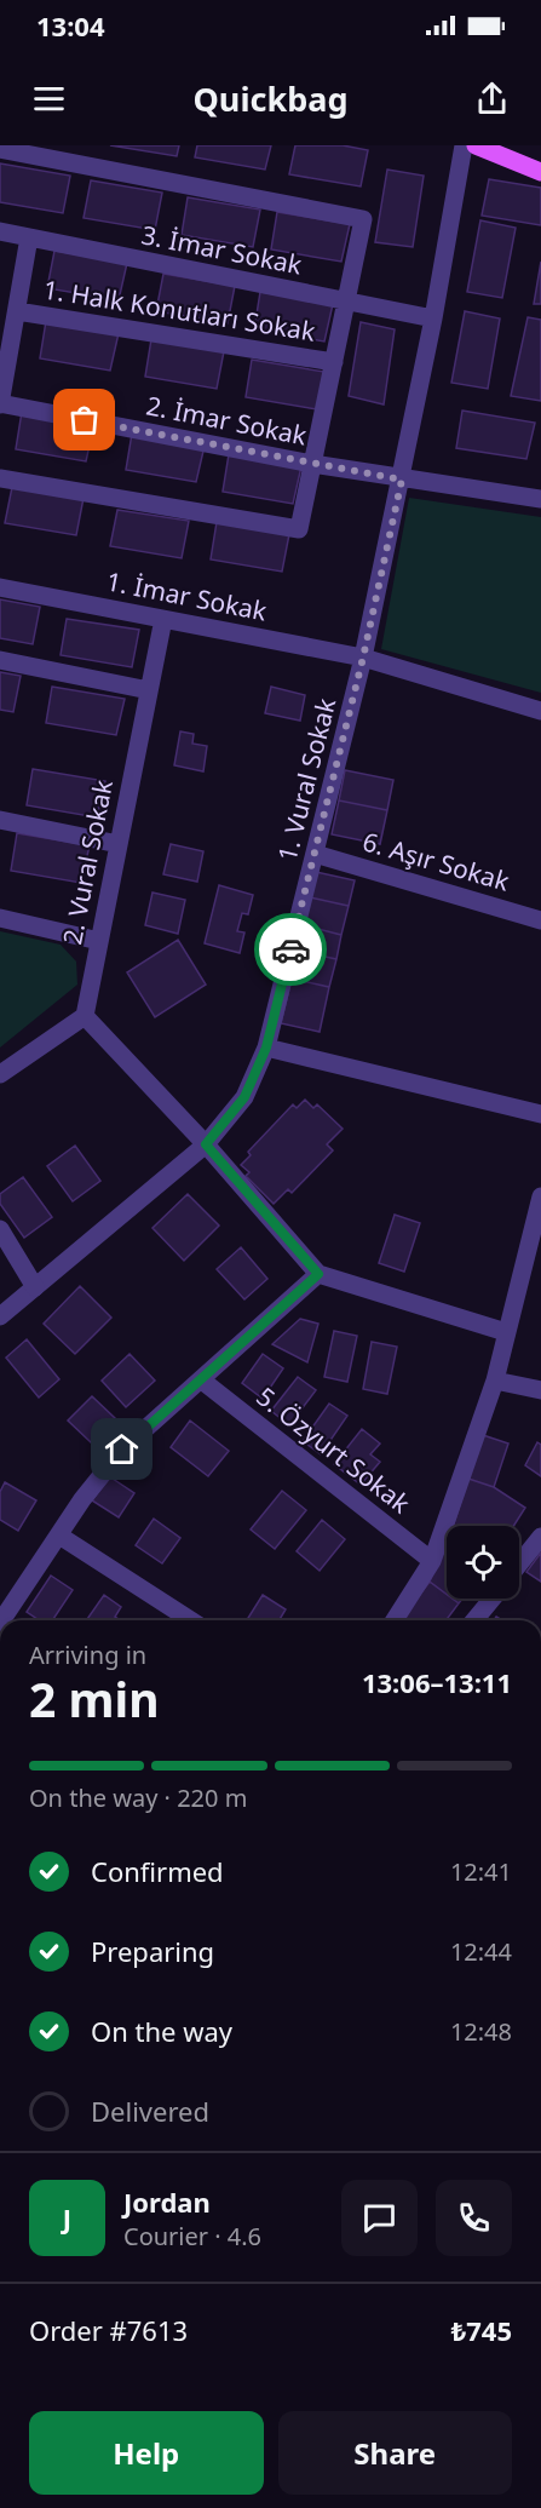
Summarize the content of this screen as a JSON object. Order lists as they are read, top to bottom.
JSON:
{
  "streets": {
    "street": [
      "3. İmar Sokak",
      "1. Halk Konutları Sokak",
      "2. İmar Sokak",
      "1. İmar Sokak",
      "1. Vural Sokak",
      "2. Vural Sokak",
      "6. Aşır Sokak",
      "5. Özyurt Sokak"
    ]
  },
  "crossings": [
    ["3. İmar Sokak", "1. Vural Sokak"],
    ["2. İmar Sokak", "1. Vural Sokak"],
    ["1. İmar Sokak", "1. Vural Sokak"],
    ["1. İmar Sokak", "2. Vural Sokak"],
    ["1. Vural Sokak", "6. Aşır Sokak"]
  ],
  "page": {
    "status": "13:04",
    "header": "Quickbag",
    "heading": ["2 min", "Arriving in", "13:06–13:11"],
    "panel": [
      "Jordan",
      "Courier · 4.6",
      "Order #7613",
      "₺745"
    ],
    "bar": "On the way · 220 m",
    "list": [
      ["Confirmed", "12:41"],
      ["Preparing", "12:44"],
      ["On the way", "12:48"],
      "Delivered"
    ],
    "round": "J",
    "buttons": ["Help", "Share"]
  }
}
